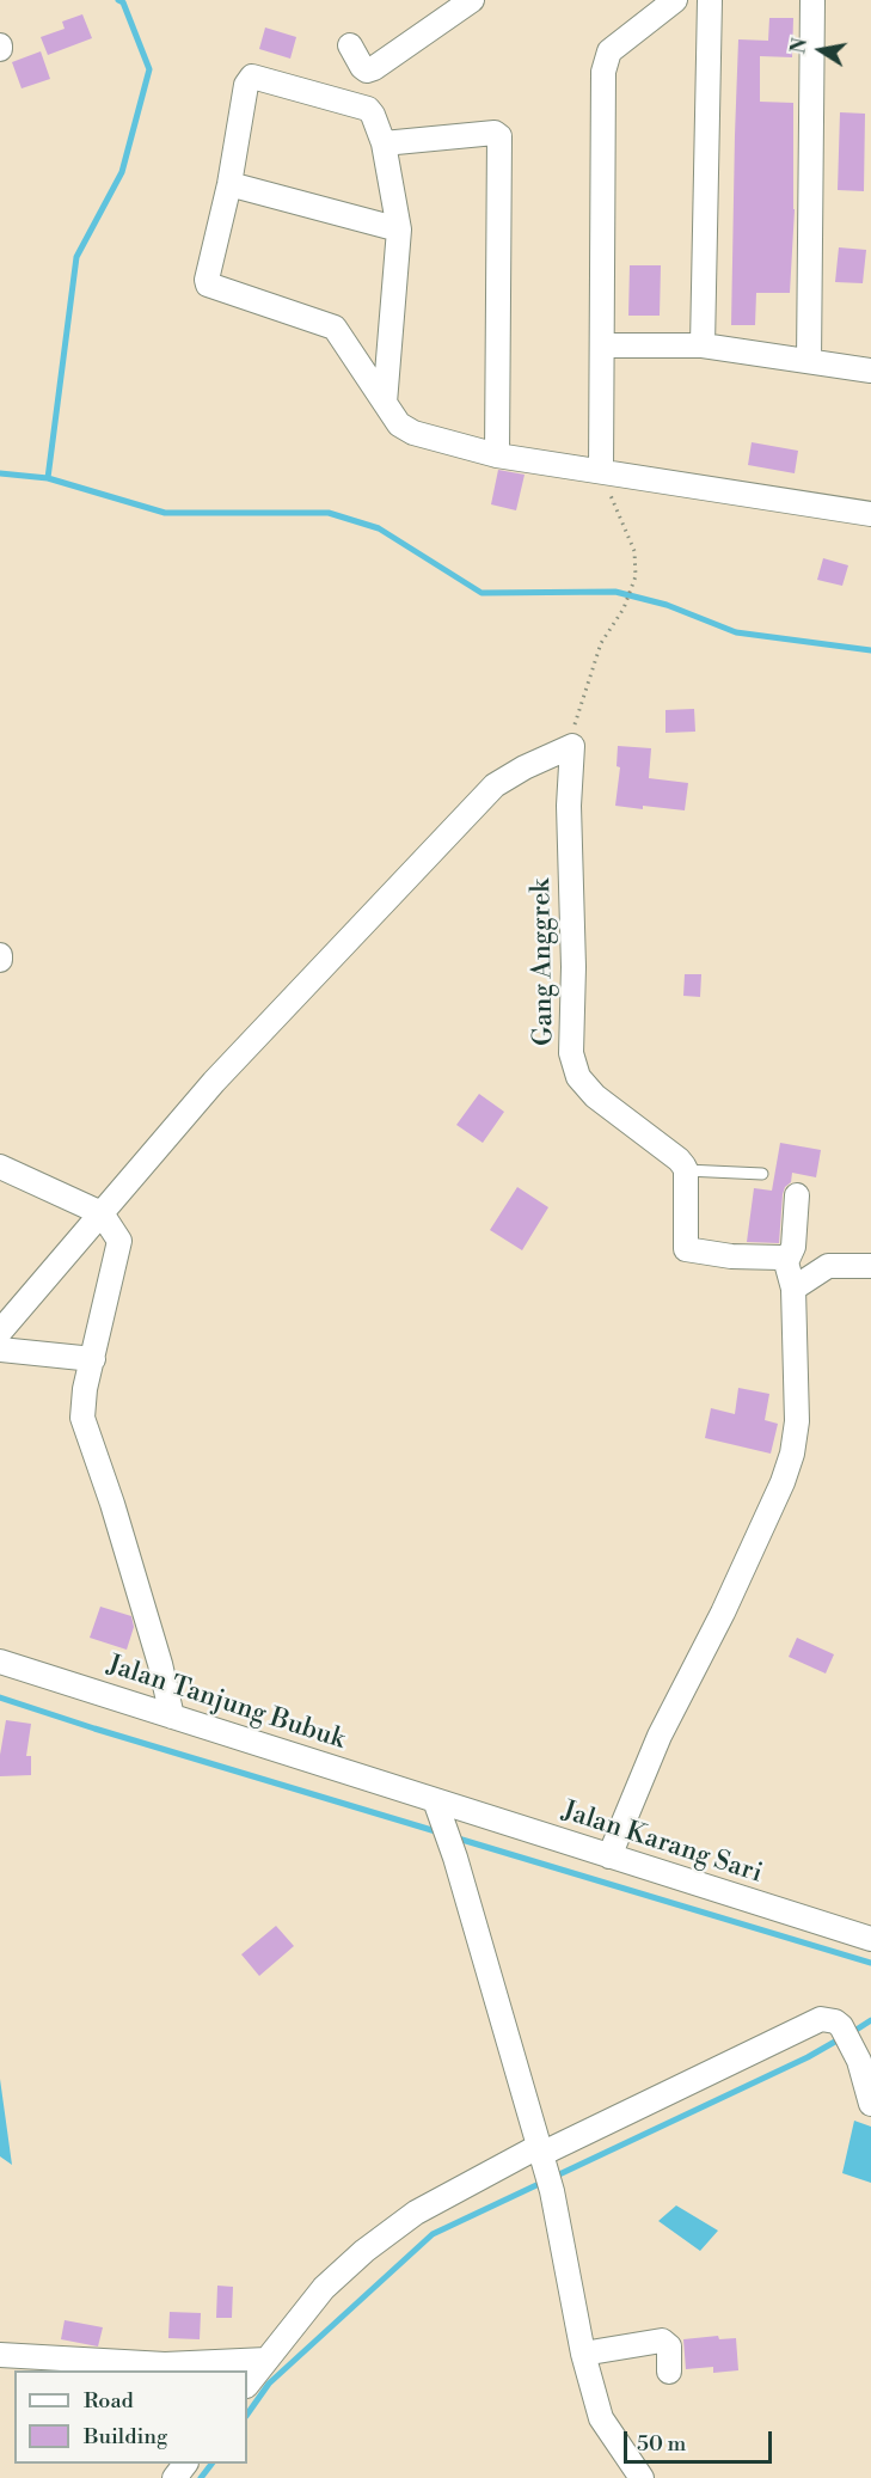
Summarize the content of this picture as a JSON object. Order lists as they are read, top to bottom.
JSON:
{
  "streets": {
    "street": ["Gang Anggrek", "Jalan Tanjung Bubuk", "Jalan Karang Sari"]
  },
  "crossings": [
    ["Jalan Tanjung Bubuk", "Jalan Karang Sari"]
  ],
  "legend": ["Road", "Building"],
  "scale_bar": "50 m",
  "north": "left"
}
